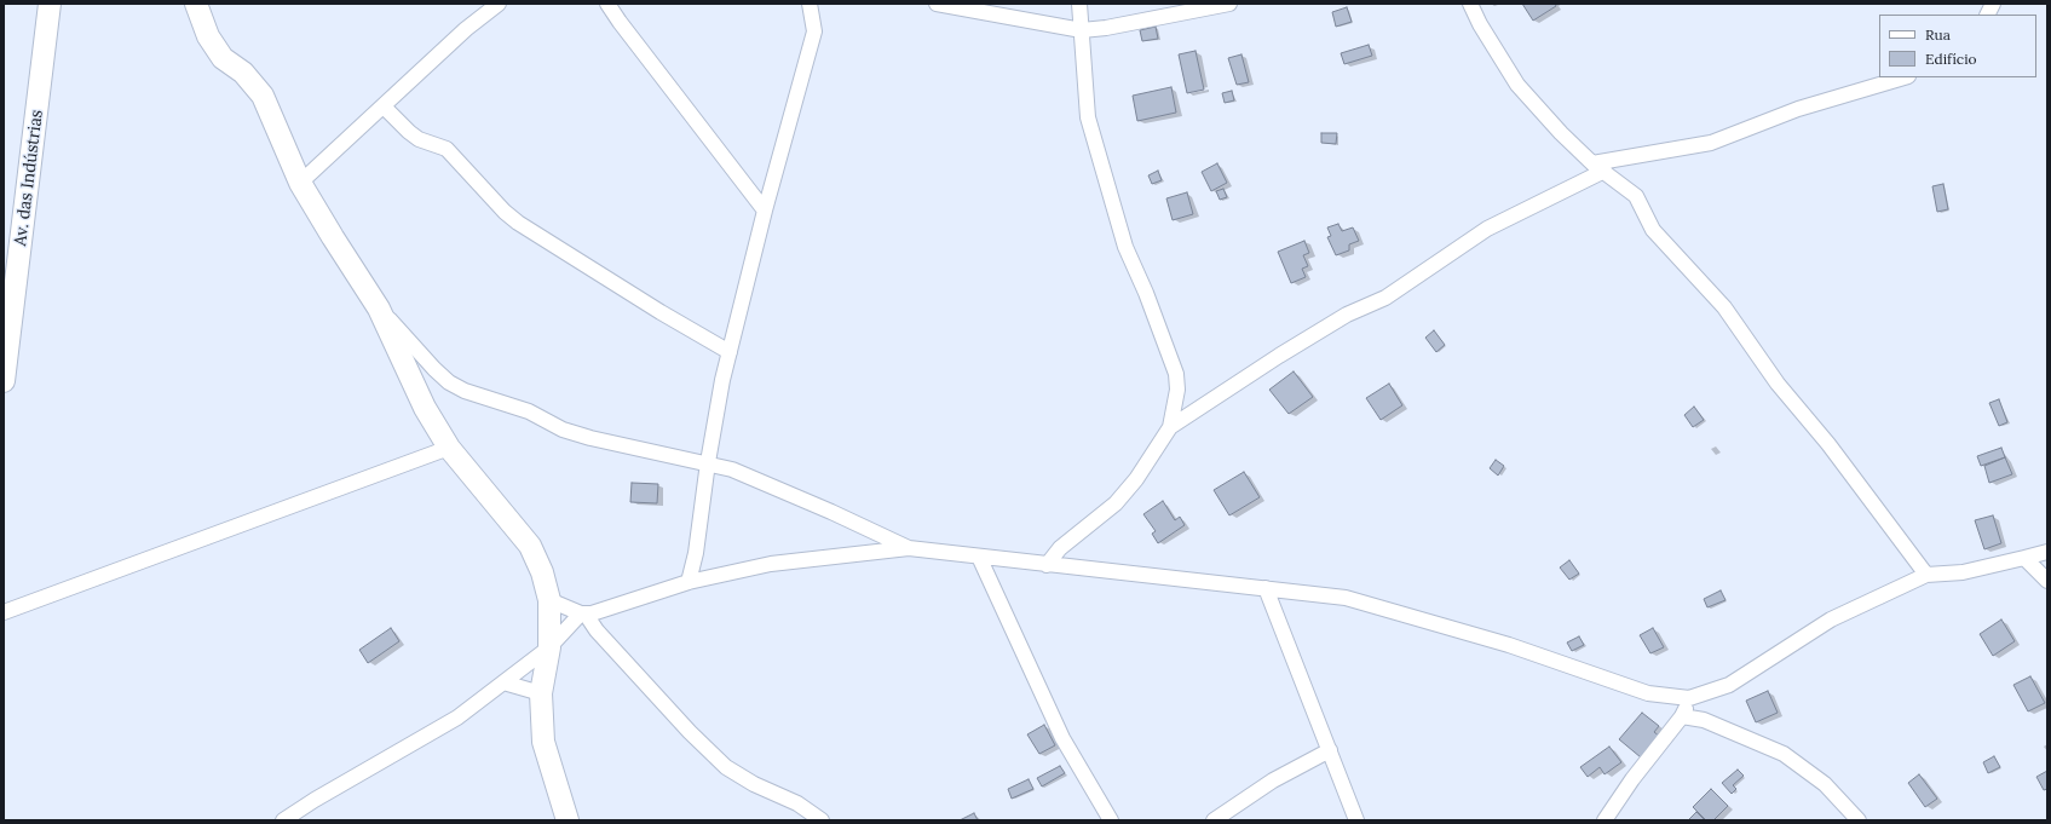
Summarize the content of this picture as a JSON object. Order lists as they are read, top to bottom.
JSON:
{
  "streets": {
    "street": ["Av. das Indústrias"]
  },
  "legend": ["Rua", "Edifício"]
}
